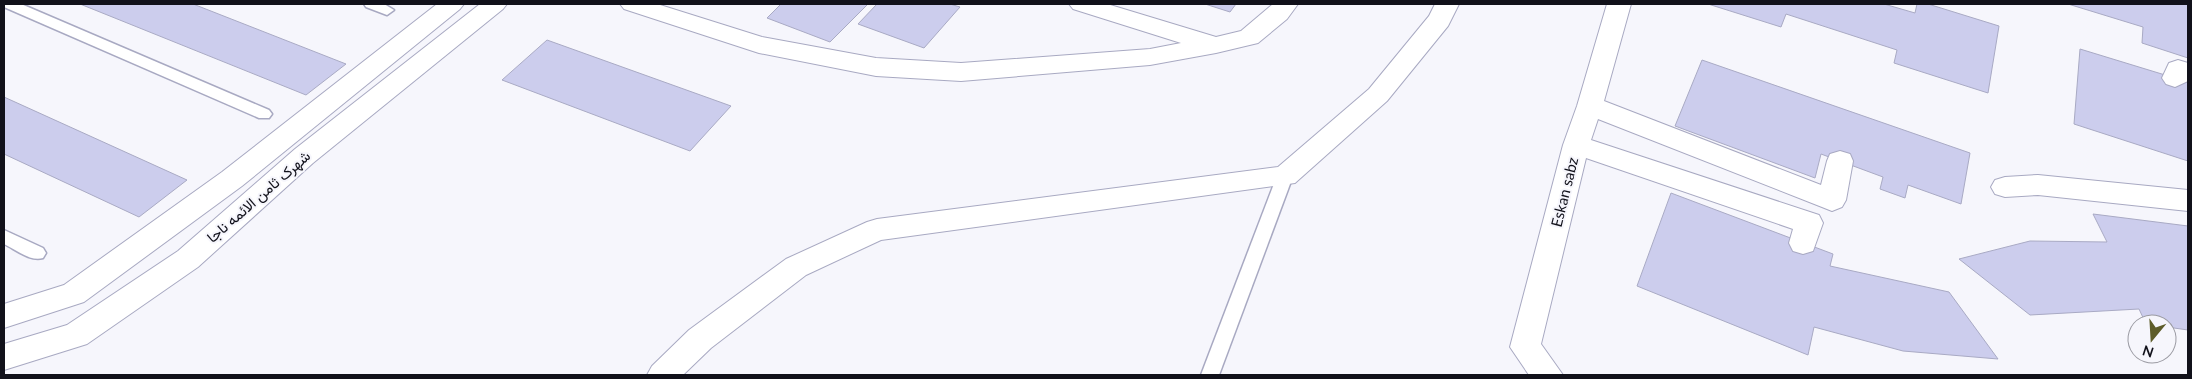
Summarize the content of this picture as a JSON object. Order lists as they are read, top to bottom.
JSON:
{
  "streets": {
    "street": ["Eskan sabz", "شهرک ثامن الائمه ناجا"]
  },
  "north": "bottom"
}
